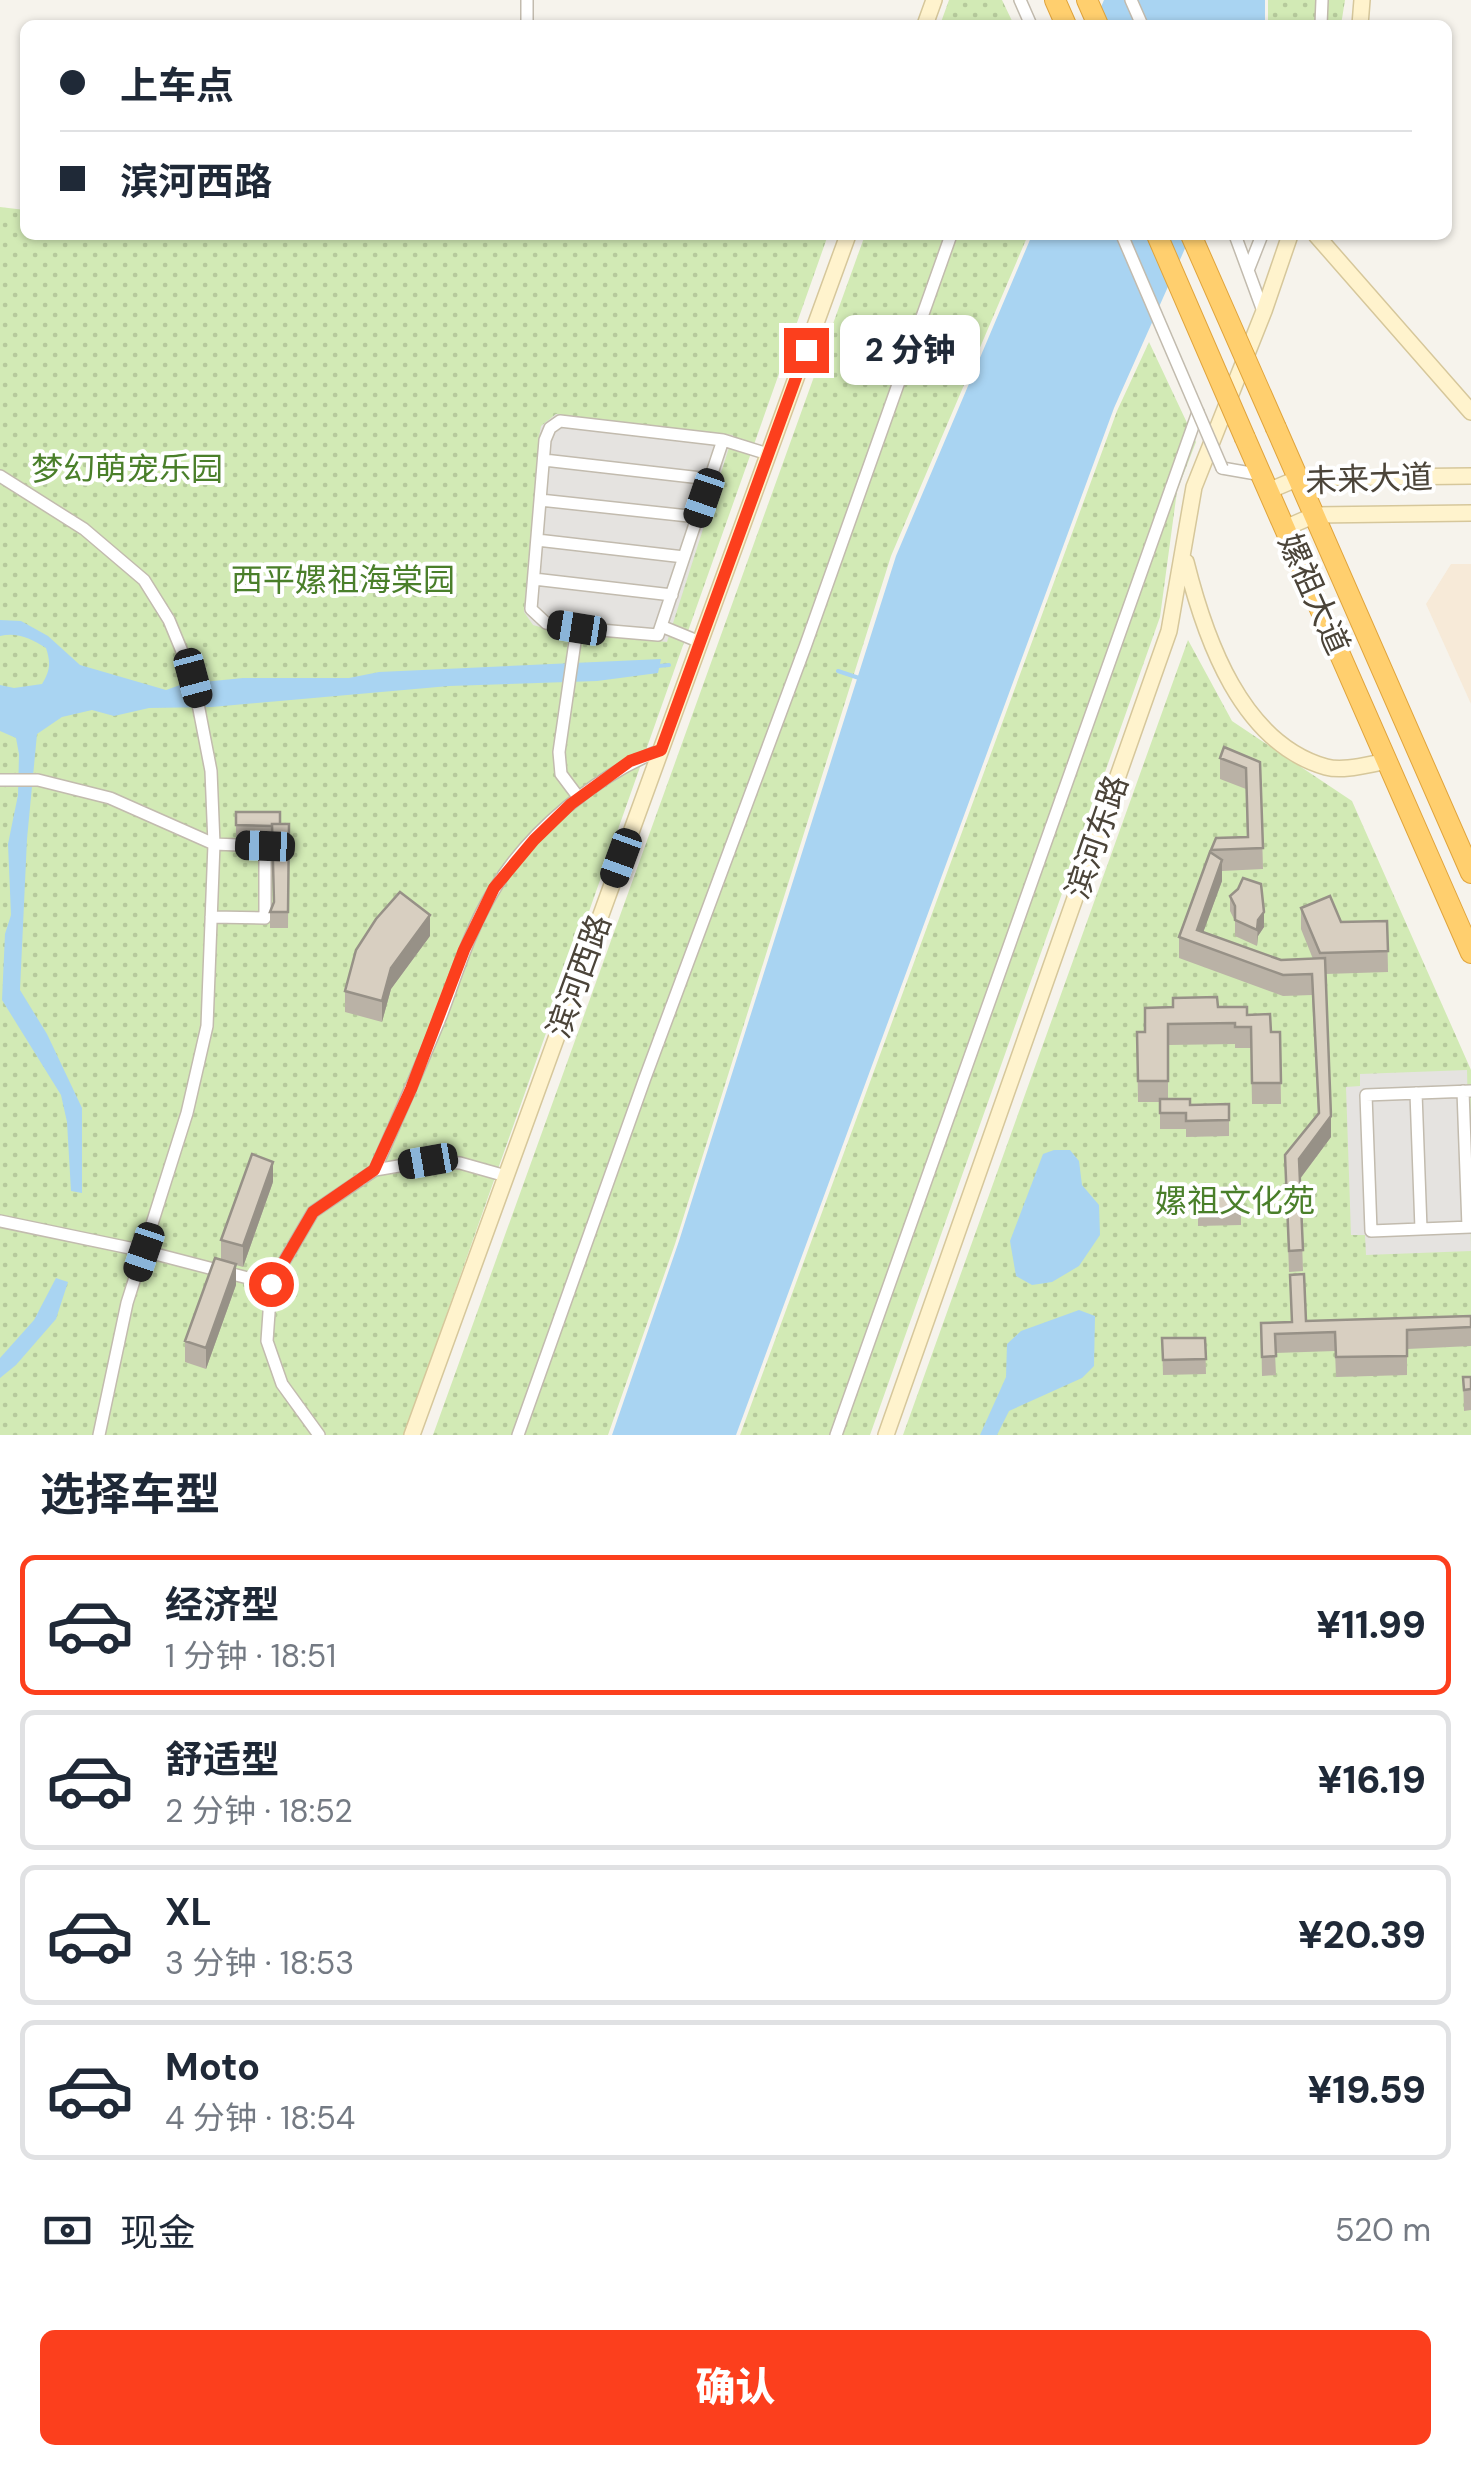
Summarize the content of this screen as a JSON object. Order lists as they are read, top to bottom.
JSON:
{
  "streets": {
    "highway": ["嫘祖大道"],
    "street": ["未来大道", "滨河东路", "滨河西路"]
  },
  "crossings": [
    ["未来大道", "嫘祖大道"]
  ],
  "parks": ["梦幻萌宠乐园", "西平嫘祖海棠园", "嫘祖文化苑"],
  "page": {
    "banner": ["上车点", "滨河西路"],
    "bubble": "2 分钟",
    "heading": "选择车型",
    "list": [
      {
        "name": "经济型",
        "note": "1 分钟 · 18:51",
        "value": "¥11.99"
      },
      {
        "name": "舒适型",
        "note": "2 分钟 · 18:52",
        "value": "¥16.19"
      },
      {
        "name": "XL",
        "note": "3 分钟 · 18:53",
        "value": "¥20.39"
      },
      {
        "name": "Moto",
        "note": "4 分钟 · 18:54",
        "value": "¥19.59"
      }
    ],
    "pay": ["现金", "520 m"],
    "buttons": "确认"
  }
}
